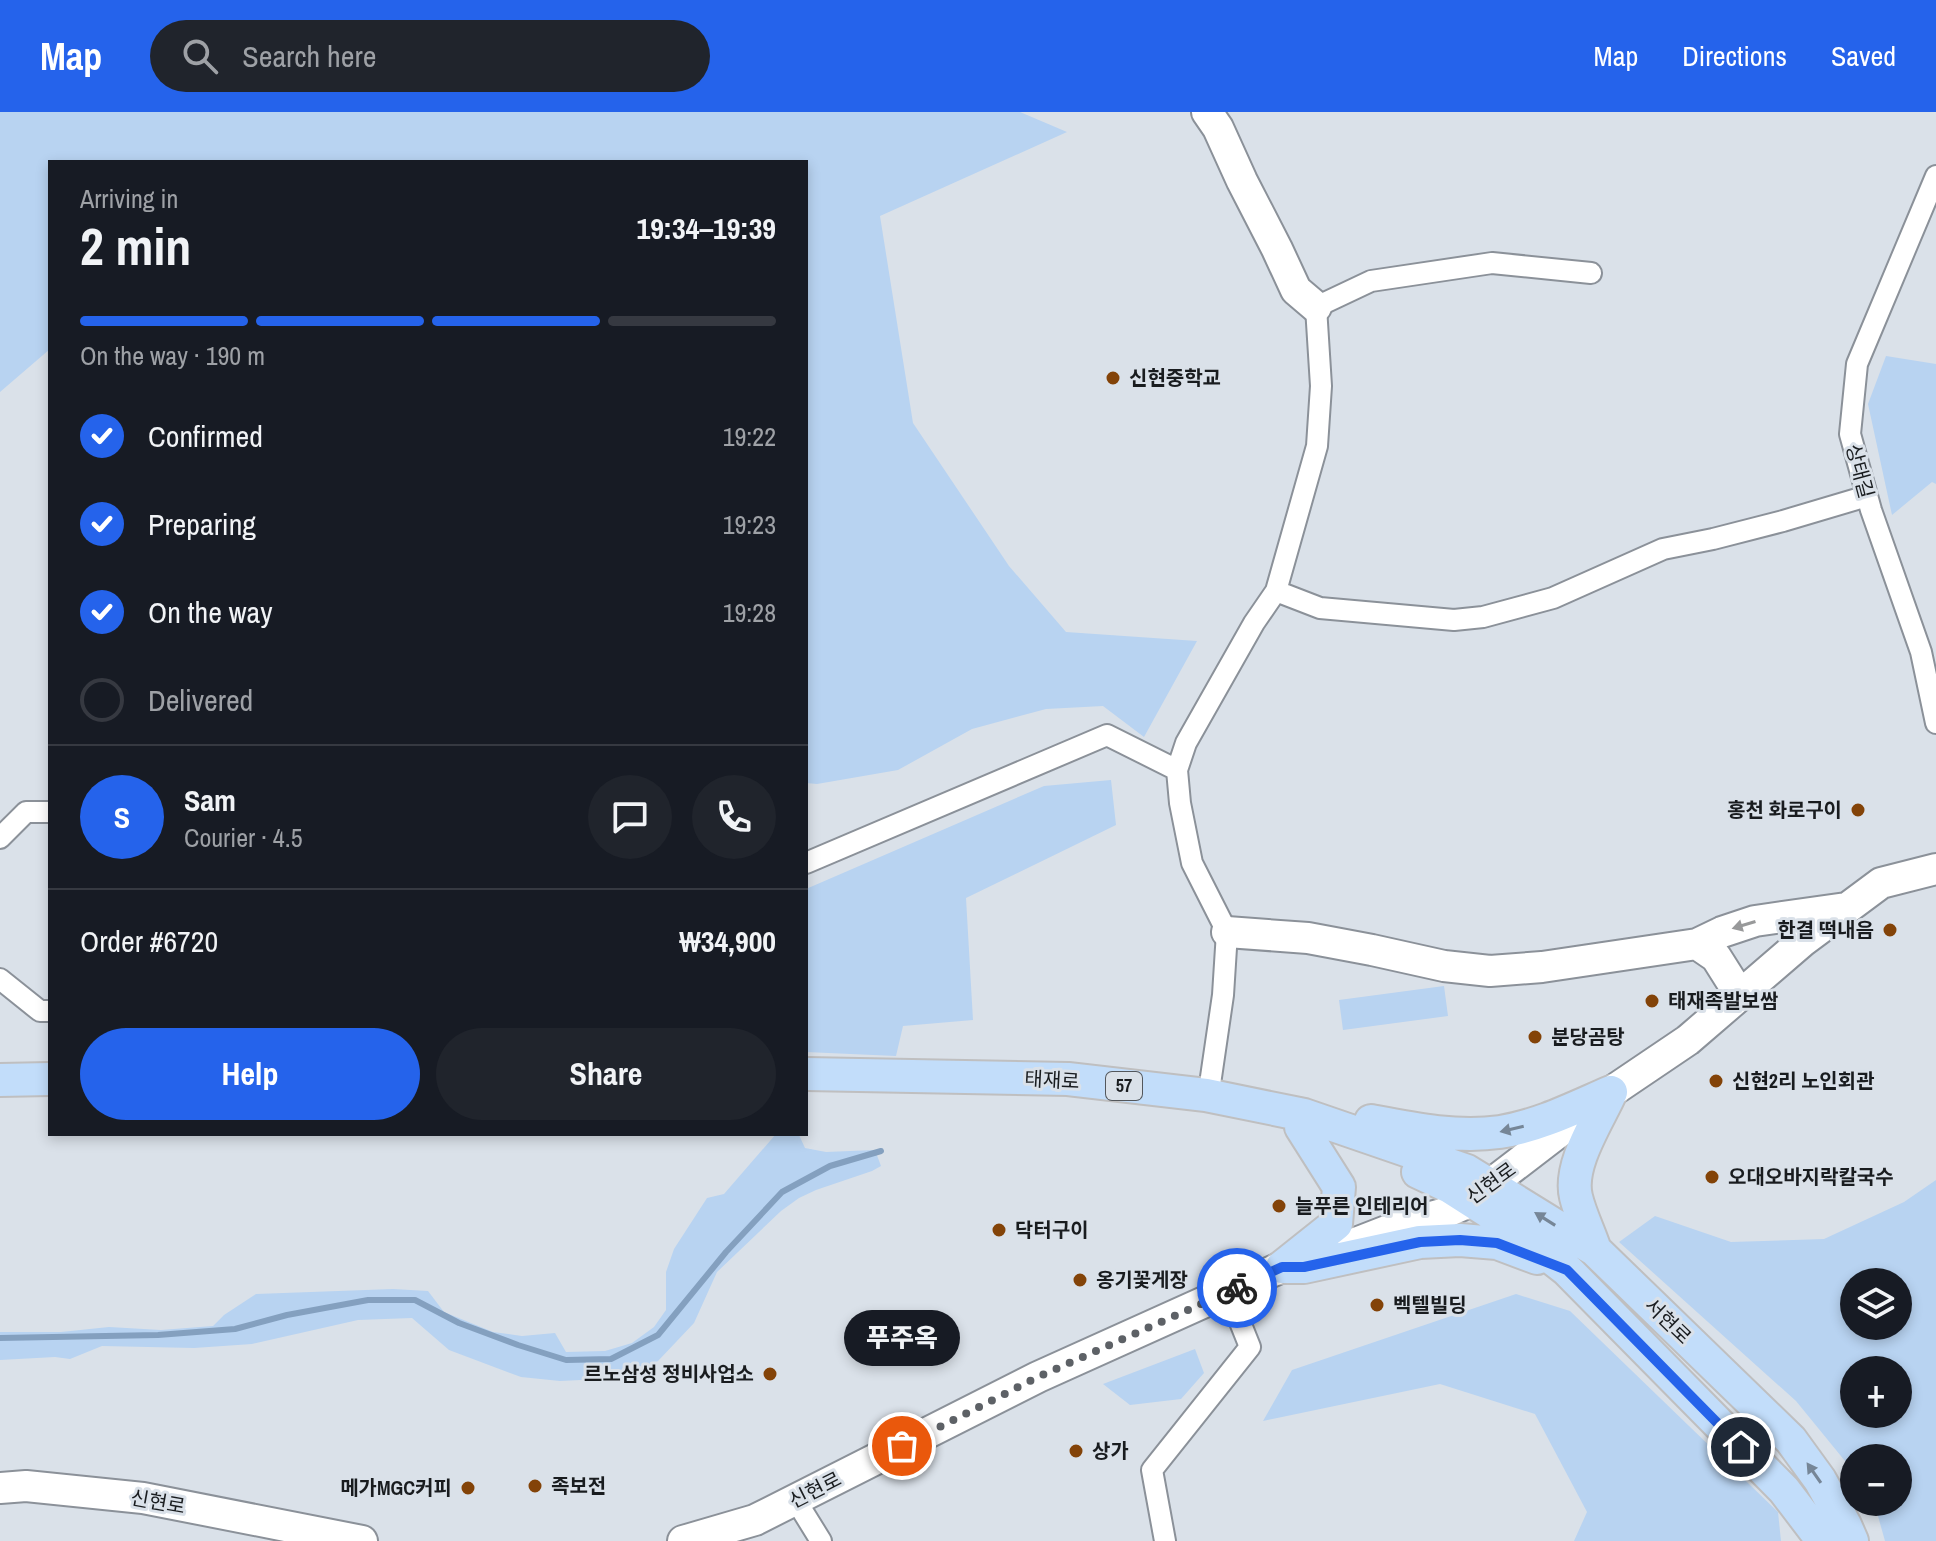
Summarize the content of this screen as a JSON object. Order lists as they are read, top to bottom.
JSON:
{
  "streets": {
    "main road": [
      "태재로",
      "57",
      "신현로",
      "서현로"
    ],
    "street": ["상태길"]
  },
  "crossings": [
    ["태재로", "서현로"],
    ["신현로", "서현로"]
  ],
  "places": [
    "신현중학교",
    "홍천 화로구이",
    "한결 떡내음",
    "태재족발보쌈",
    "분당곰탕",
    "신현2리 노인회관",
    "오대오바지락칼국수",
    "늘푸른 인테리어",
    "닥터구이",
    "옹기꽃게장",
    "벡텔빌딩",
    "르노삼성 정비사업소",
    "푸주옥",
    "상가",
    "족보전",
    "메가MGC커피"
  ],
  "page": {
    "header": "Map",
    "search": "Search here",
    "nav": ["Map", "Directions", "Saved"],
    "heading": ["2 min", "Arriving in", "19:34–19:39"],
    "panel": [
      "Sam",
      "Courier · 4.5",
      "Order #6720",
      "₩34,900"
    ],
    "bar": "On the way · 190 m",
    "list": [
      ["Confirmed", "19:22"],
      ["Preparing", "19:23"],
      ["On the way", "19:28"],
      "Delivered"
    ],
    "round": "S",
    "buttons": ["Help", "Share"],
    "map_buttons": ["+", "−"],
    "bubble": "푸주옥"
  }
}
